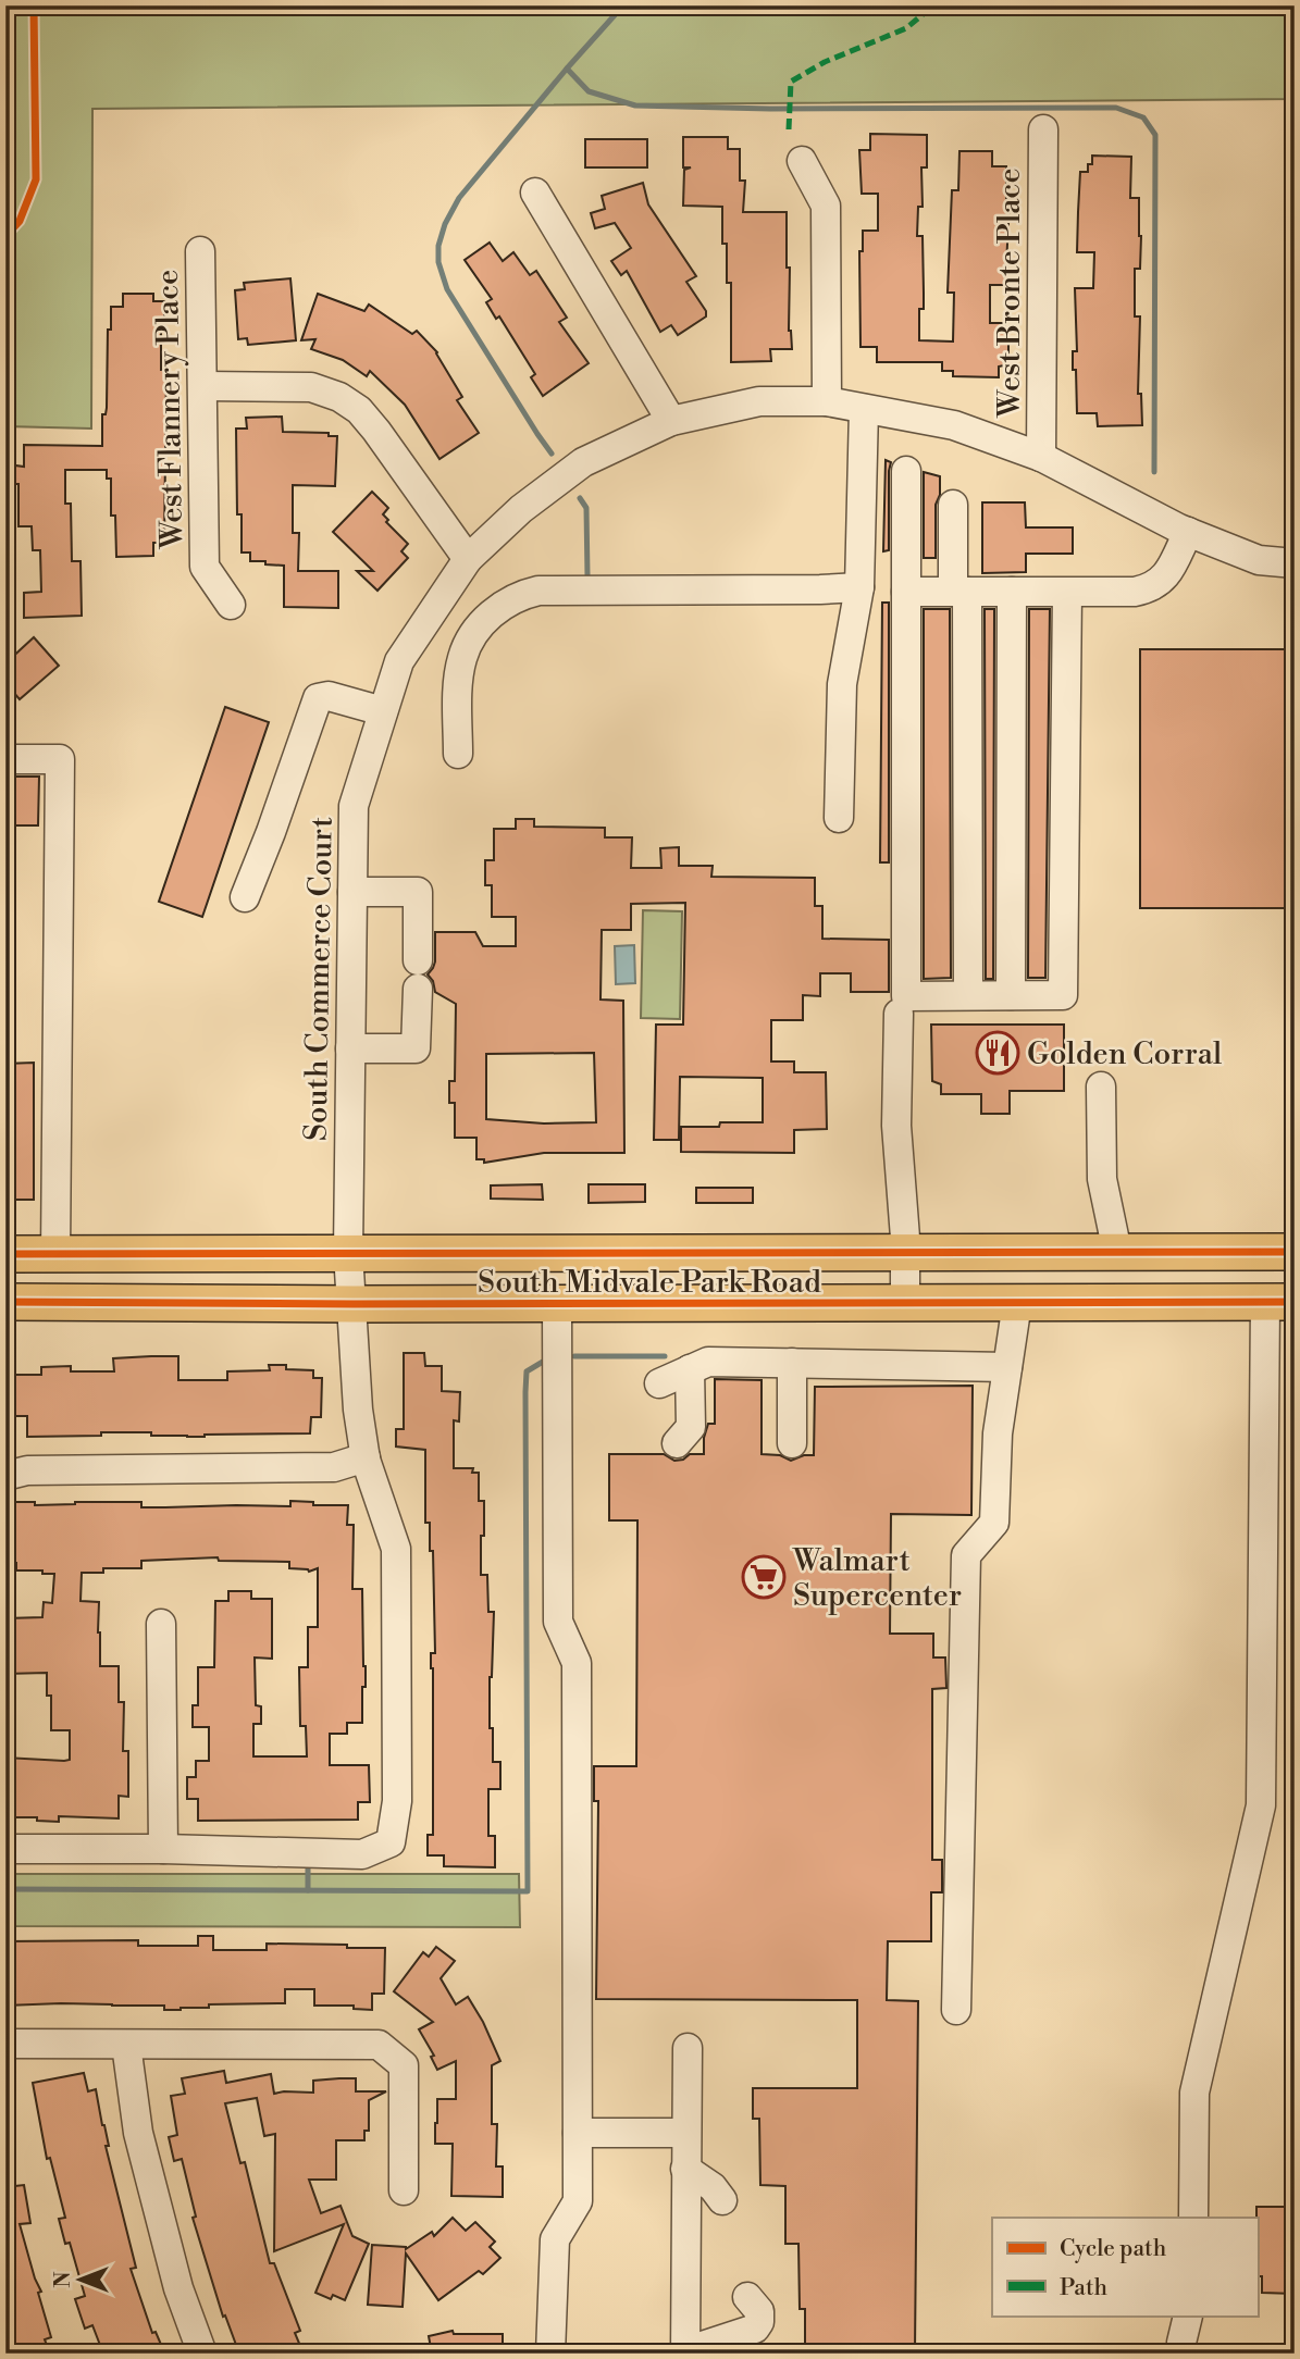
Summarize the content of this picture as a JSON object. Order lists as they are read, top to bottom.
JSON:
{
  "streets": {
    "main road": ["South Midvale Park Road"],
    "street": ["West Bronte Place", "West Flannery Place", "South Commerce Court"]
  },
  "crossings": [
    ["West Bronte Place", "South Commerce Court"],
    ["South Commerce Court", "South Midvale Park Road"]
  ],
  "places": {
    "restaurant": ["Golden Corral"],
    "supermarket": ["Walmart Supercenter"]
  },
  "legend": ["Cycle path", "Path"],
  "north": "left"
}
